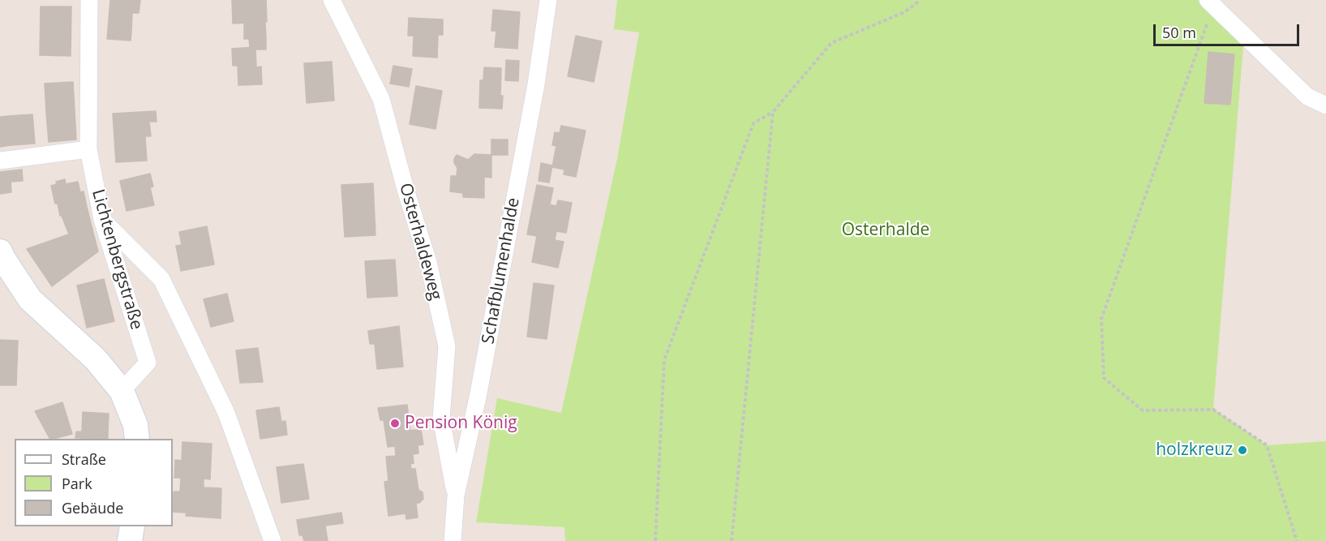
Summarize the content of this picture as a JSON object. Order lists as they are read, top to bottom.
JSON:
{
  "streets": {
    "street": ["Osterhaldeweg", "Lichtenbergstraße", "Schafblumenhalde"]
  },
  "crossings": [
    ["Osterhaldeweg", "Schafblumenhalde"]
  ],
  "parks": ["Osterhalde"],
  "places": ["Pension König", "holzkreuz"],
  "legend": ["Straße", "Park", "Gebäude"],
  "scale_bar": "50 m"
}
